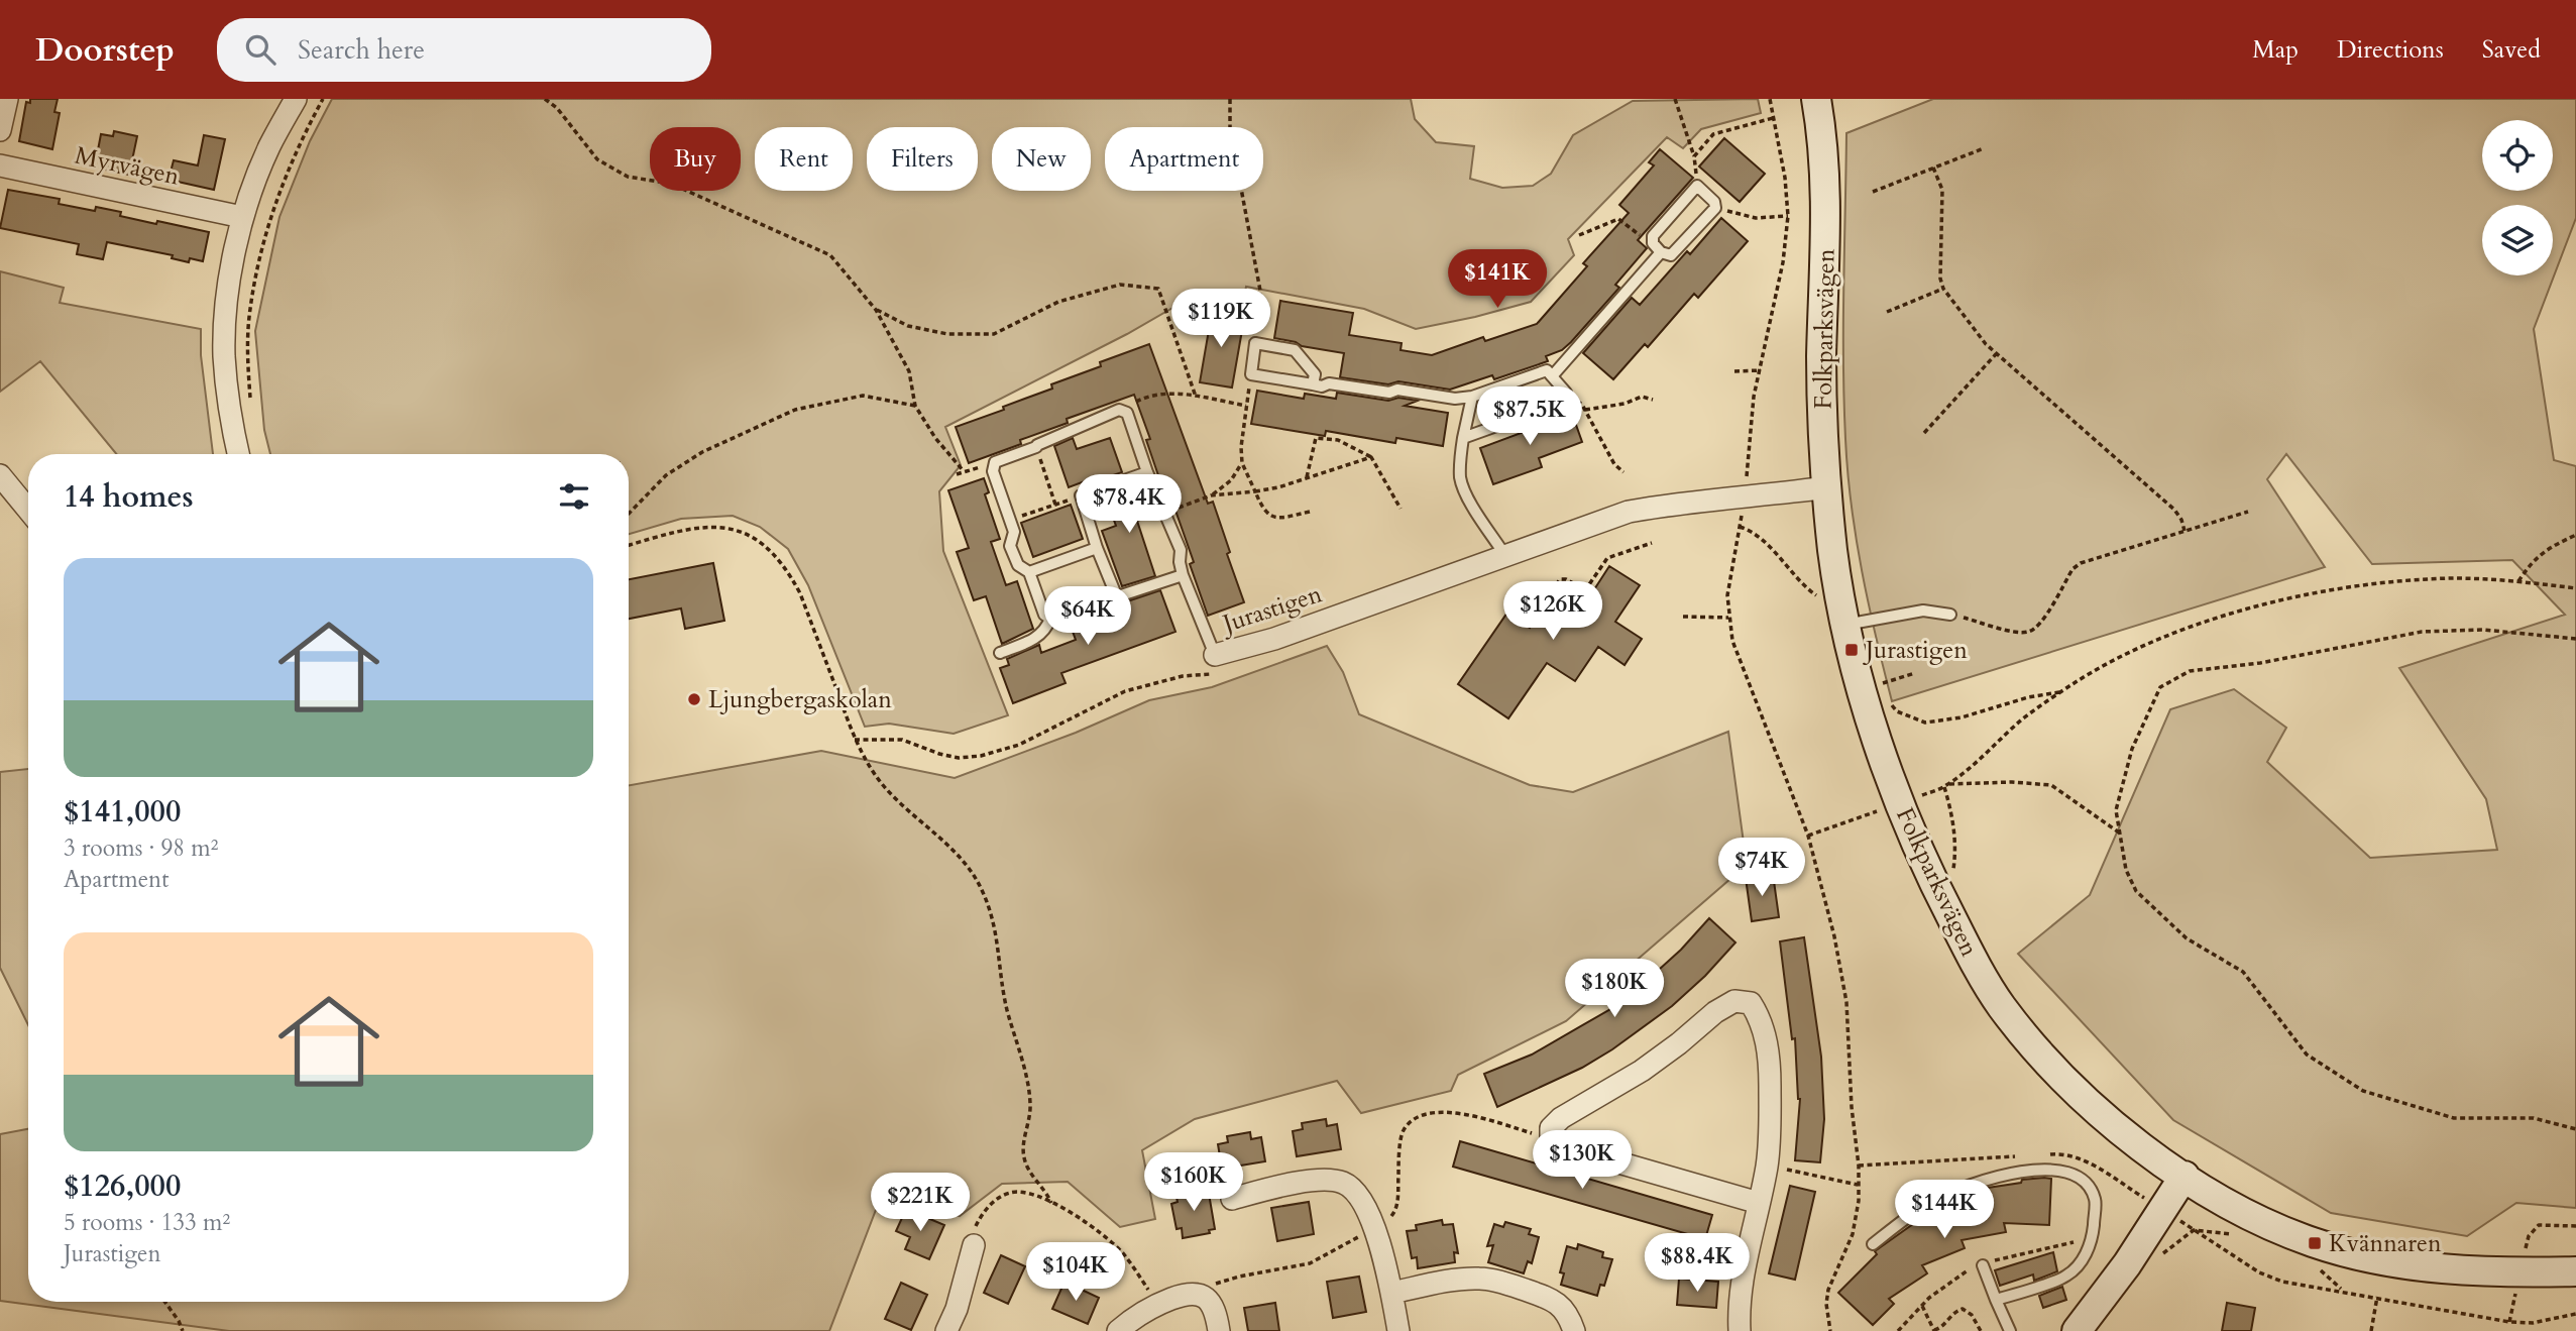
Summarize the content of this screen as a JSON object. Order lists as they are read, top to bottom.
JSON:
{
  "streets": {
    "main road": ["Folkparksvägen"],
    "street": ["Myrvägen", "Jurastigen"]
  },
  "crossings": [
    ["Folkparksvägen", "Jurastigen"]
  ],
  "places": {
    "transit": ["Jurastigen", "Kvännaren"],
    "other": ["Ljungbergaskolan"]
  },
  "page": {
    "header": "Doorstep",
    "search": "Search here",
    "nav": ["Map", "Directions", "Saved"],
    "chip": [
      "Buy",
      "Rent",
      "Filters",
      "New",
      "Apartment"
    ],
    "price": [
      "$141K",
      "$119K",
      "$87.5K",
      "$78.4K",
      "$126K",
      "$64K",
      "$74K",
      "$180K",
      "$130K",
      "$160K",
      "$221K",
      "$144K",
      "$88.4K",
      "$104K"
    ],
    "heading": "14 homes",
    "list": [
      {
        "name": "$141,000",
        "note": "3 rooms · 98 m² · Apartment"
      },
      {
        "name": "$126,000",
        "note": "5 rooms · 133 m² · Jurastigen"
      }
    ]
  }
}
